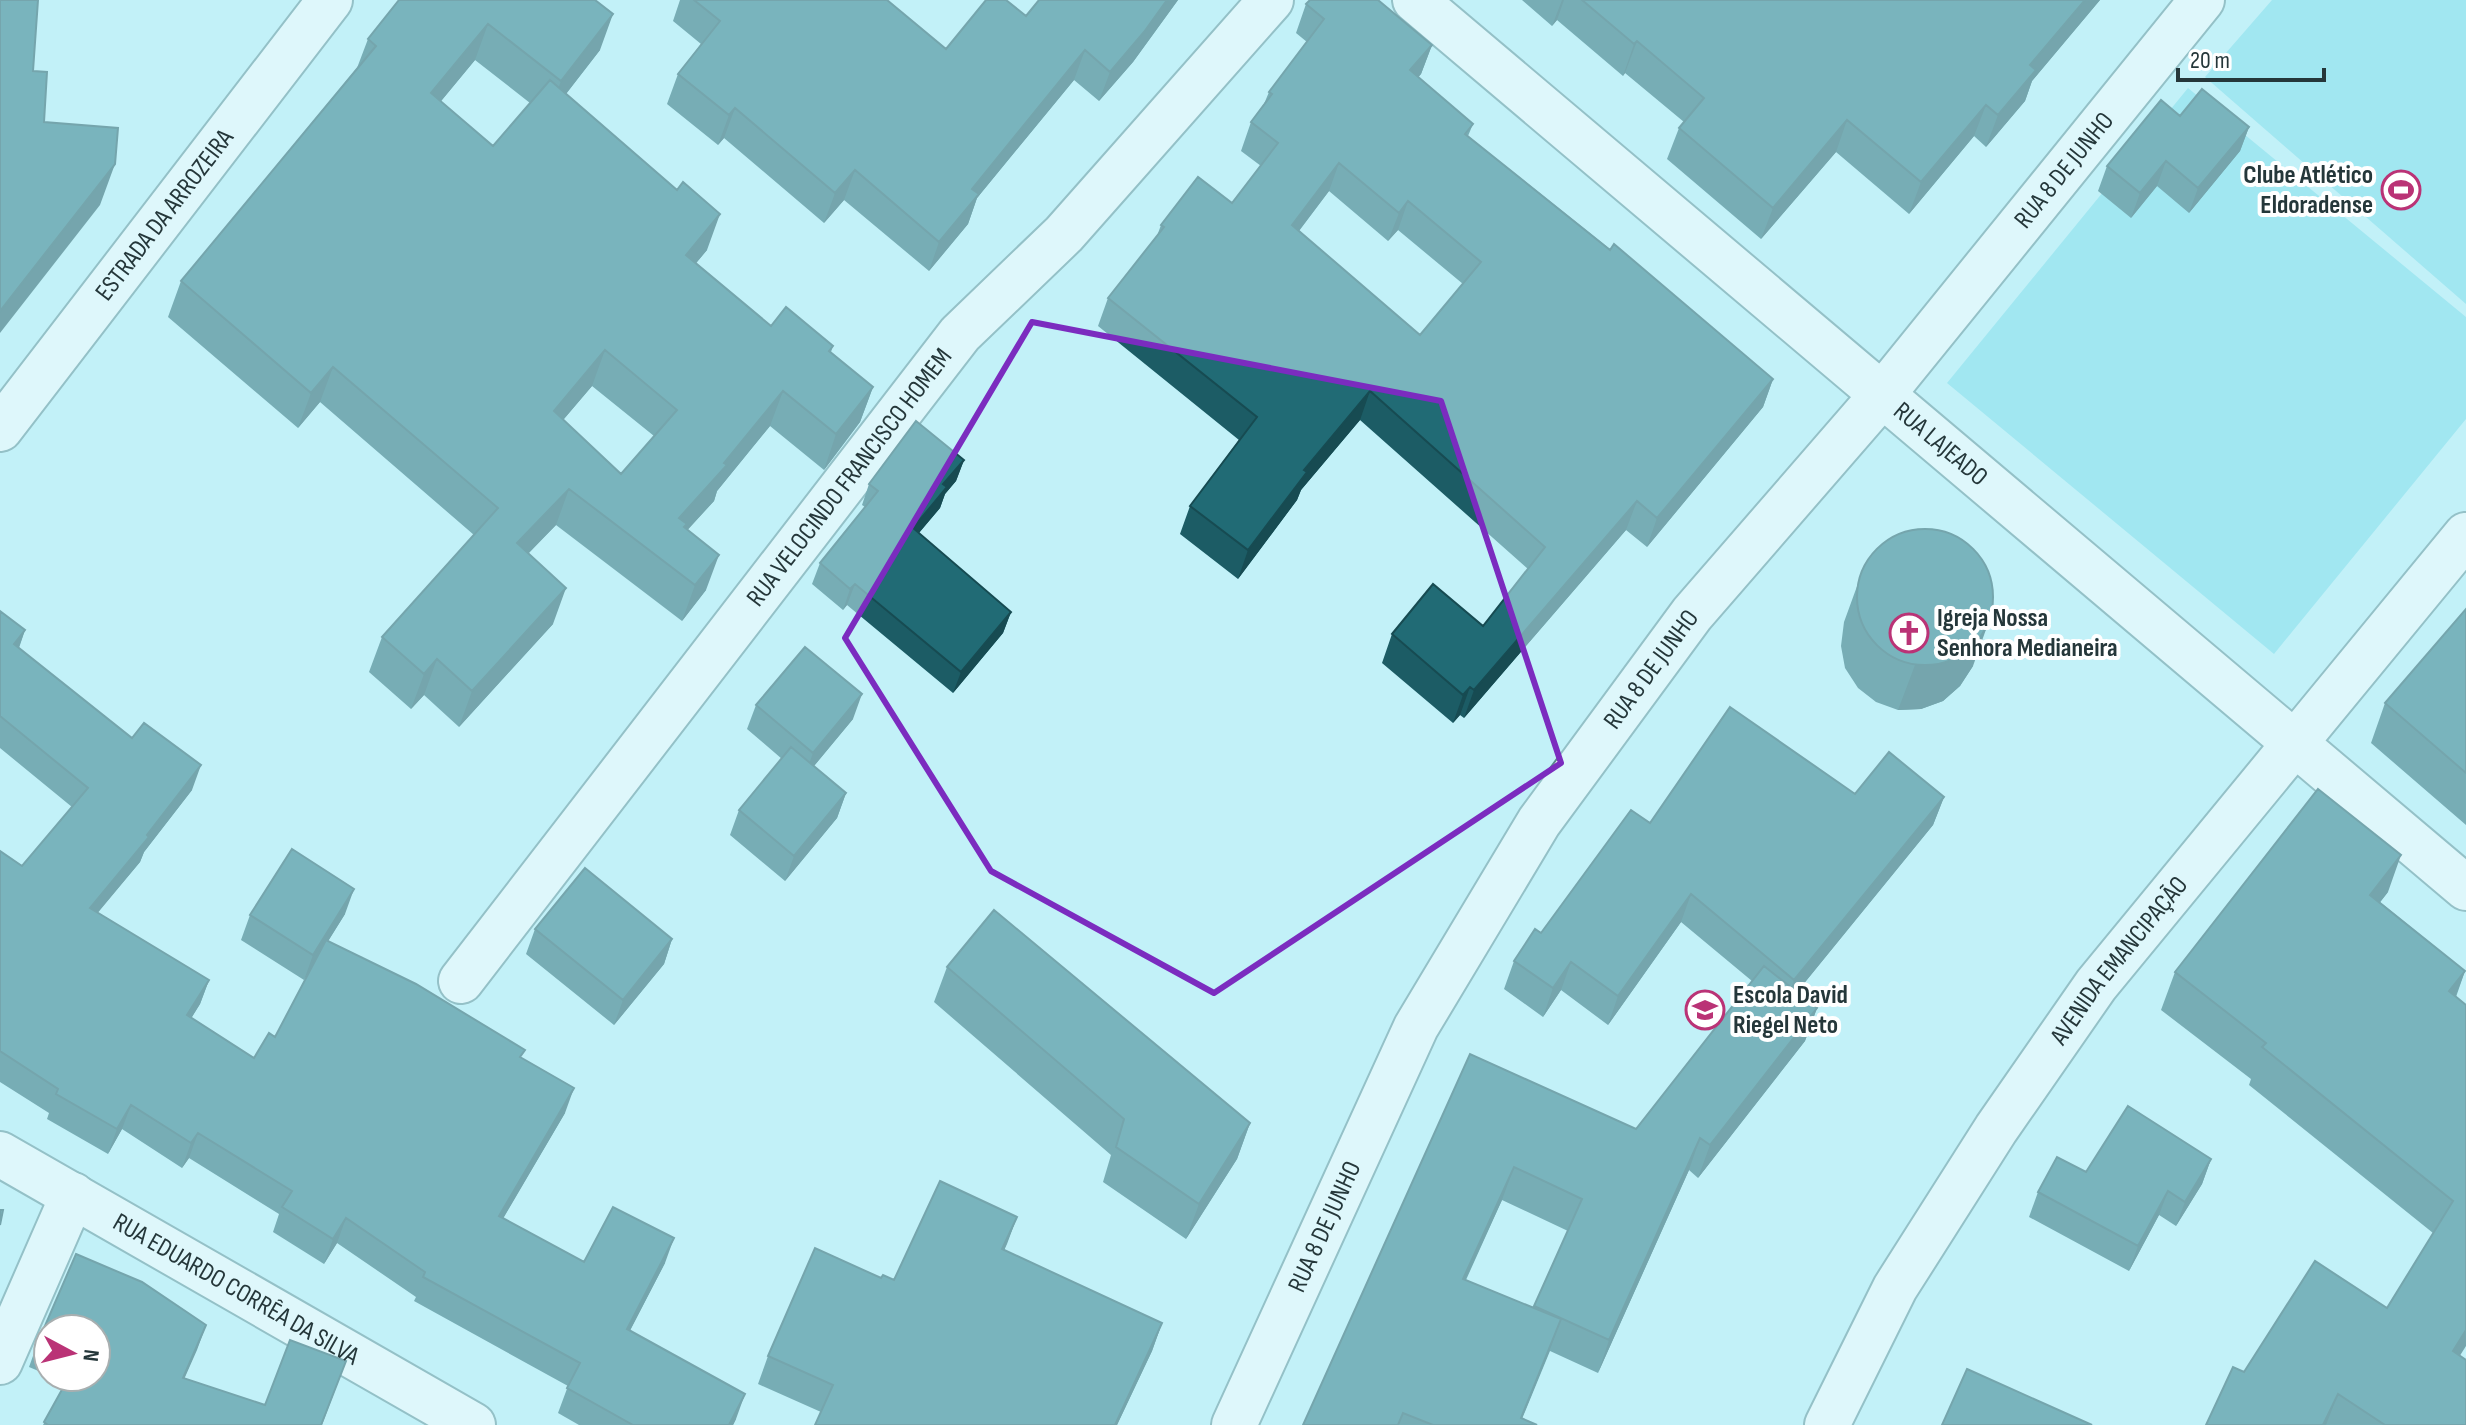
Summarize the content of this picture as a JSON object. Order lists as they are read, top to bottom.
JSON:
{
  "streets": {
    "street": [
      "RUA 8 DE JUNHO",
      "ESTRADA DA ARROZEIRA",
      "RUA LAJEADO",
      "RUA VELOCINDO FRANCISCO HOMEM",
      "AVENIDA EMANCIPAÇÃO",
      "RUA EDUARDO CORRÊA DA SILVA"
    ]
  },
  "crossings": [
    ["RUA 8 DE JUNHO", "RUA LAJEADO"],
    ["RUA LAJEADO", "AVENIDA EMANCIPAÇÃO"]
  ],
  "places": {
    "sports": ["Clube Atlético Eldoradense"],
    "church": ["Igreja Nossa Senhora Medianeira"],
    "school or university": ["Escola David Riegel Neto"]
  },
  "scale_bar": "20 m",
  "north": "right"
}
